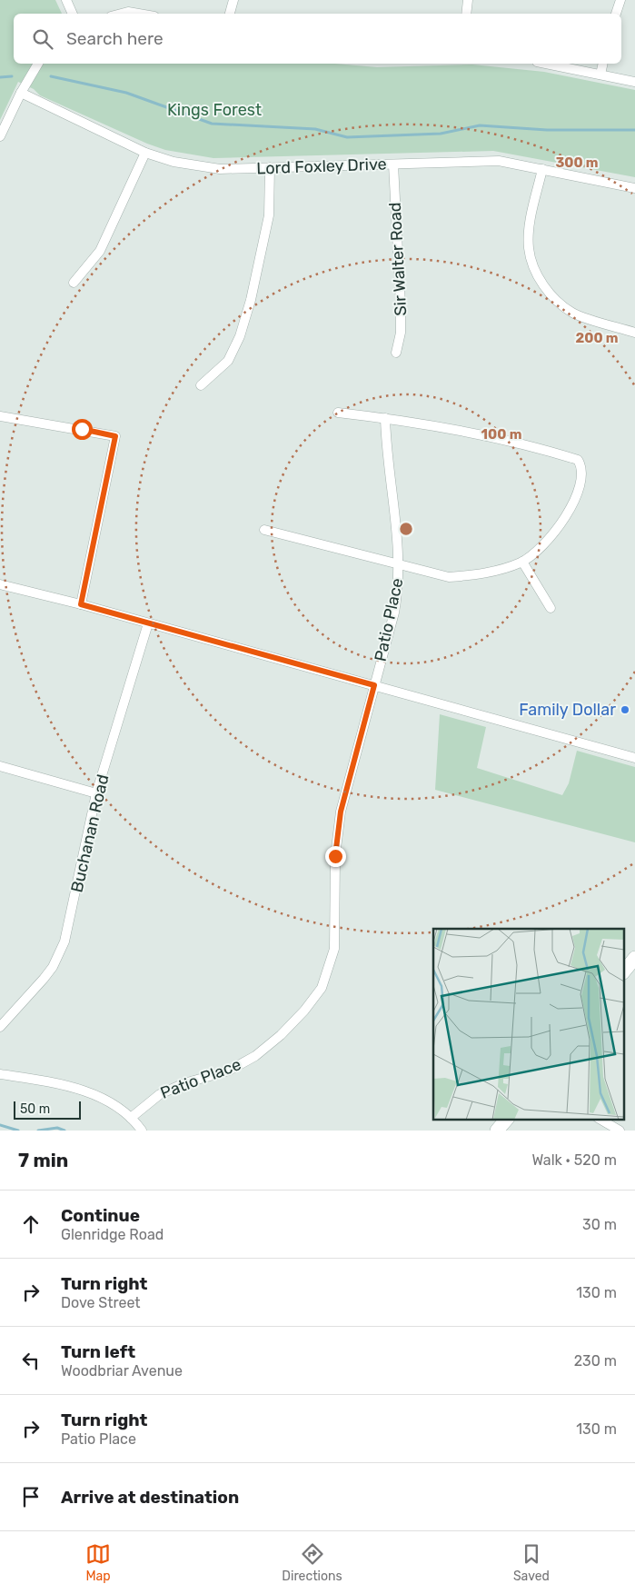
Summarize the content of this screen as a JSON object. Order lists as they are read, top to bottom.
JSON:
{
  "streets": {
    "street": [
      "Lord Foxley Drive",
      "Sir Walter Road",
      "Patio Place",
      "Buchanan Road"
    ]
  },
  "crossings": [
    ["Lord Foxley Drive", "Sir Walter Road"]
  ],
  "parks": ["Kings Forest"],
  "places": ["Family Dollar"],
  "scale_bar": "50 m",
  "page": {
    "search": "Search here",
    "scale": "50 m",
    "heading": ["7 min", "Walk · 520 m"],
    "list": [
      ["Continue", "Glenridge Road", "30 m"],
      ["Turn right", "Dove Street", "130 m"],
      ["Turn left", "Woodbriar Avenue", "230 m"],
      ["Turn right", "Patio Place", "130 m"],
      "Arrive at destination"
    ],
    "nav": ["Map", "Directions", "Saved"]
  },
  "rings": ["300 m", "200 m", "100 m"]
}
